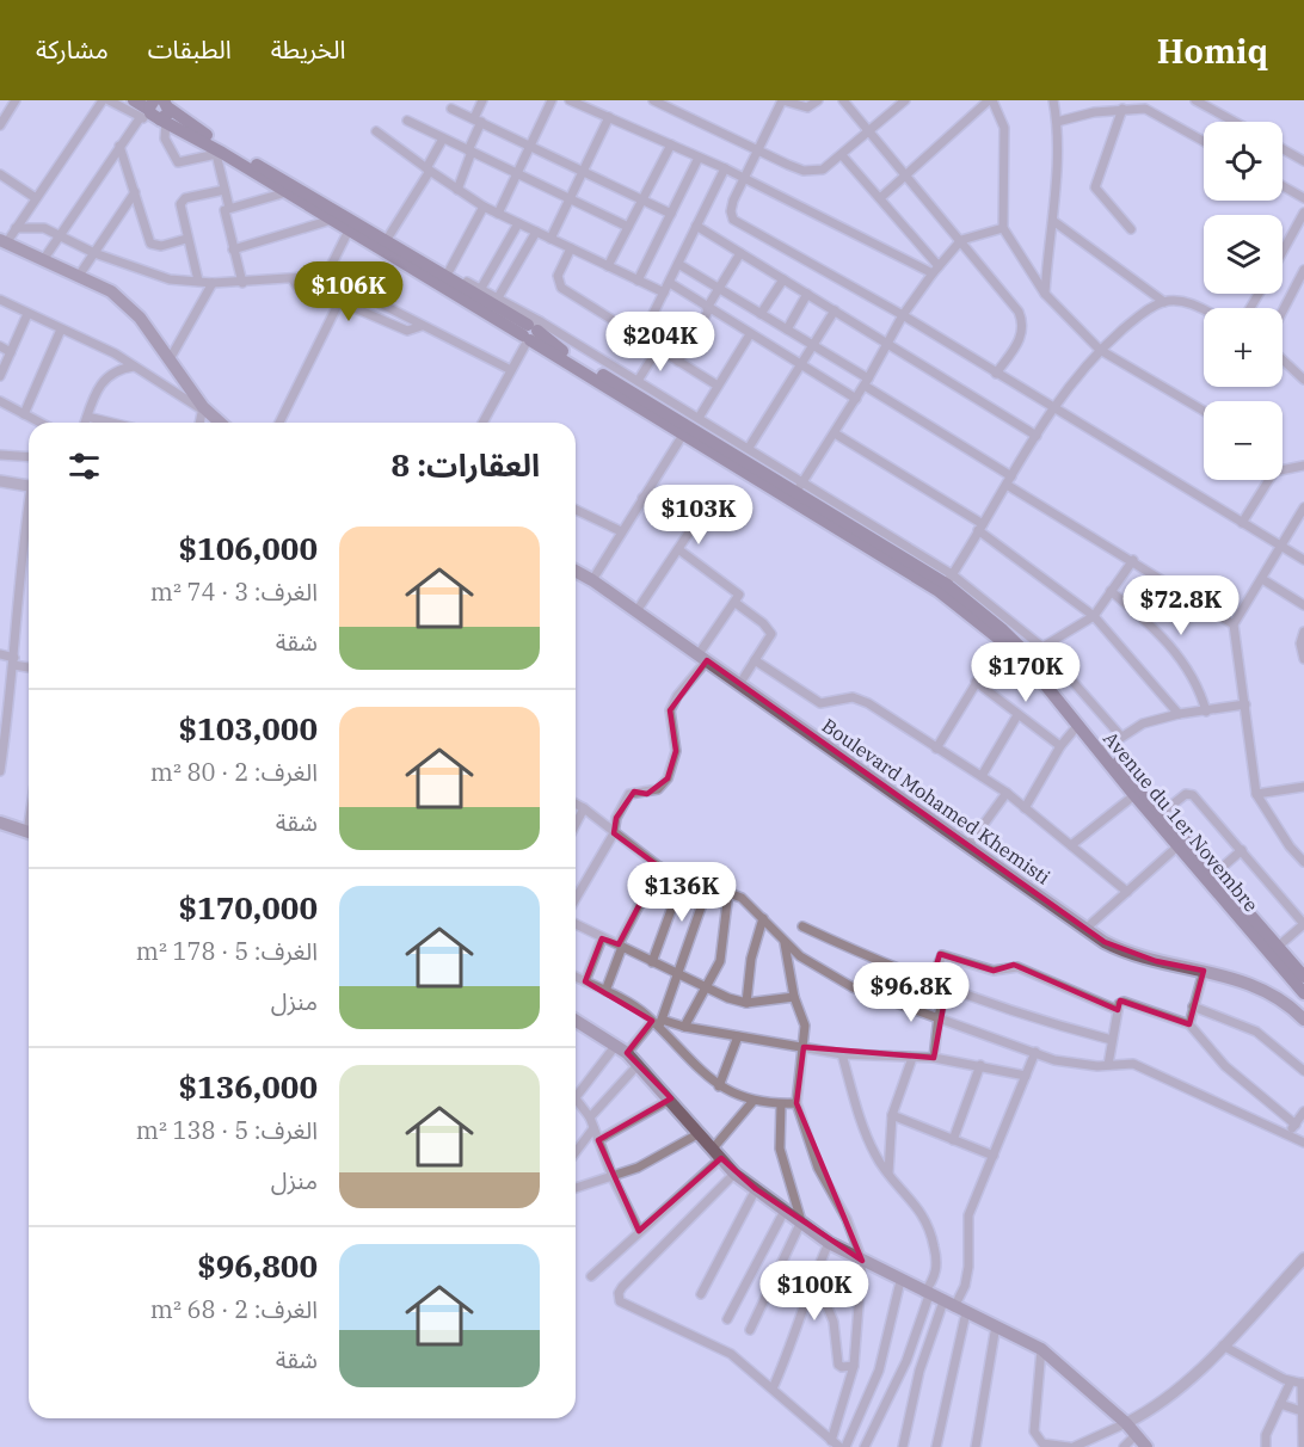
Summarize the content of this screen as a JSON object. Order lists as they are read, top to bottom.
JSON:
{
  "streets": {
    "main road": ["Boulevard Mohamed Khemisti", "Avenue du 1er Novembre"]
  },
  "page": {
    "header": "Homiq",
    "nav": ["الخريطة", "الطبقات", "مشاركة"],
    "map_buttons": ["+", "−"],
    "price": [
      "$106K",
      "$204K",
      "$103K",
      "$72.8K",
      "$170K",
      "$136K",
      "$96.8K",
      "$100K"
    ],
    "heading": "العقارات: 8",
    "list": [
      {
        "name": "$106,000",
        "note": "الغرف: 3 · 74 m² · شقة"
      },
      {
        "name": "$103,000",
        "note": "الغرف: 2 · 80 m² · شقة"
      },
      {
        "name": "$170,000",
        "note": "الغرف: 5 · 178 m² · منزل"
      },
      {
        "name": "$136,000",
        "note": "الغرف: 5 · 138 m² · منزل"
      },
      {
        "name": "$96,800",
        "note": "الغرف: 2 · 68 m² · شقة"
      }
    ]
  }
}
